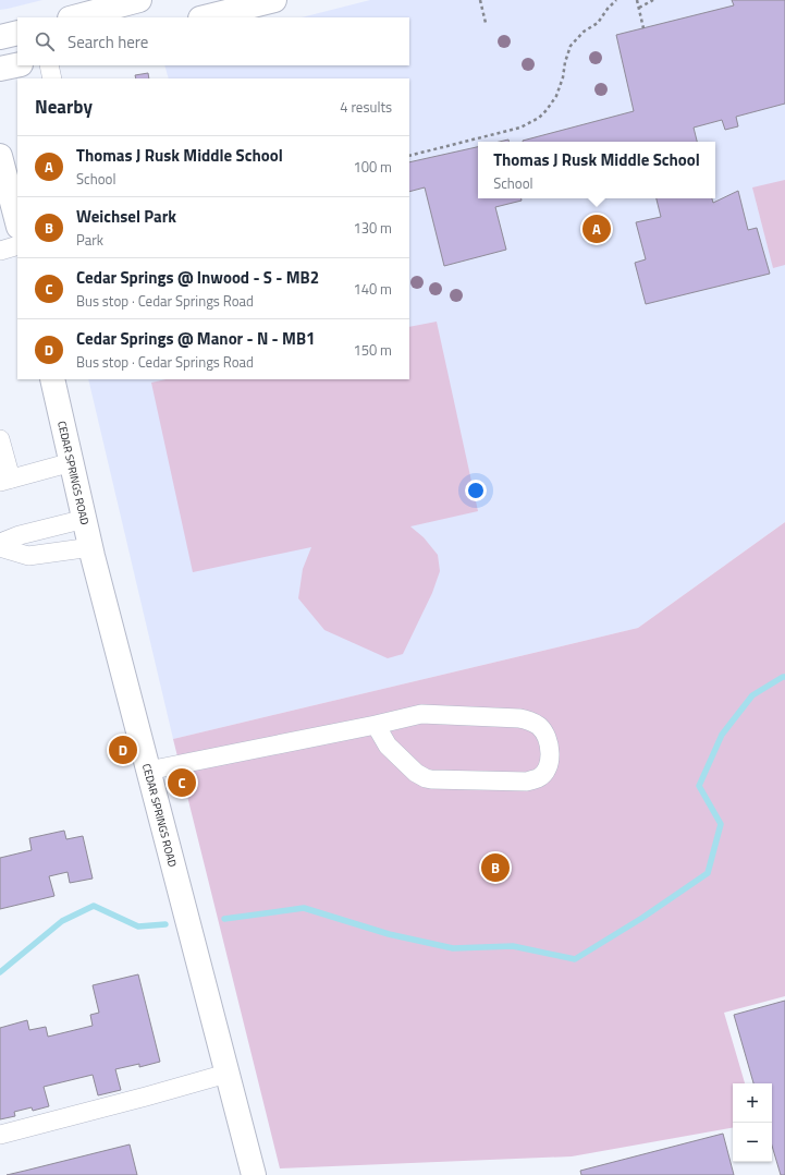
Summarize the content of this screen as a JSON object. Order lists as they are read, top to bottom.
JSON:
{
  "streets": {
    "main road": ["CEDAR SPRINGS ROAD"]
  },
  "page": {
    "search": "Search here",
    "heading": ["Nearby", "4 results"],
    "list": [
      {
        "mark": "A",
        "name": "Thomas J Rusk Middle School",
        "note": "School",
        "value": "100 m"
      },
      {
        "mark": "B",
        "name": "Weichsel Park",
        "note": "Park",
        "value": "130 m"
      },
      {
        "mark": "C",
        "name": "Cedar Springs @ Inwood - S - MB2",
        "note": "Bus stop · Cedar Springs Road",
        "value": "140 m"
      },
      {
        "mark": "D",
        "name": "Cedar Springs @ Manor - N - MB1",
        "note": "Bus stop · Cedar Springs Road",
        "value": "150 m"
      }
    ],
    "popup": ["Thomas J Rusk Middle School", "School"],
    "pins": [
      "A",
      "D",
      "C",
      "B"
    ],
    "map_buttons": ["+", "−"]
  }
}
